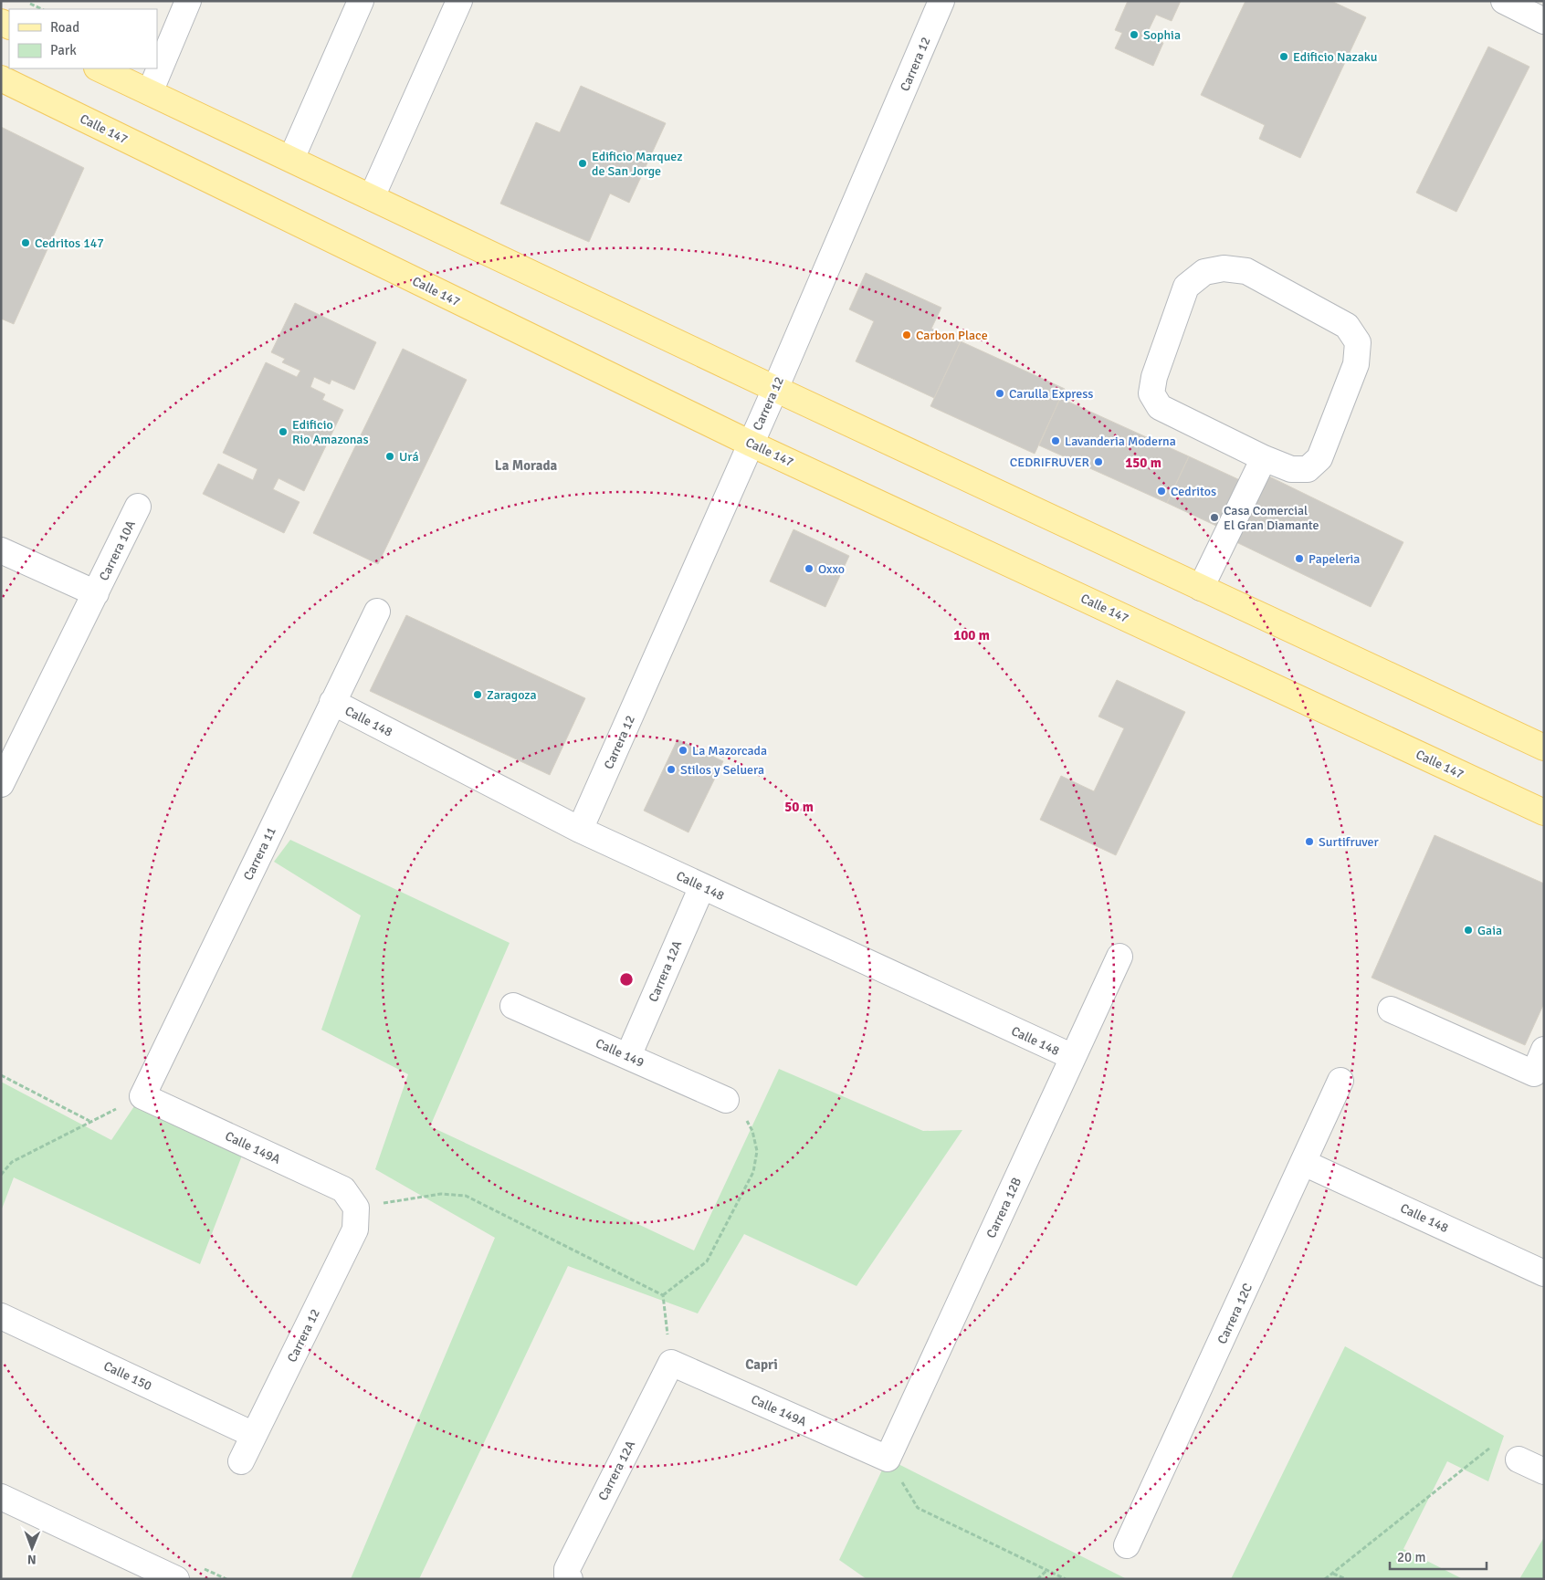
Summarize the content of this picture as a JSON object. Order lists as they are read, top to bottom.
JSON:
{
  "streets": {
    "main road": ["Calle 147"],
    "street": [
      "Carrera 12",
      "Carrera 10A",
      "Calle 148",
      "Carrera 11",
      "Carrera 12A",
      "Calle 149",
      "Calle 149A",
      "Carrera 12B",
      "Carrera 12C",
      "Calle 150"
    ]
  },
  "crossings": [
    ["Carrera 12", "Calle 147"],
    ["Carrera 12", "Calle 148"],
    ["Carrera 12", "Calle 149A"],
    ["Carrera 12", "Calle 150"],
    ["Calle 148", "Carrera 11"],
    ["Calle 148", "Carrera 12A"],
    ["Calle 148", "Carrera 12B"],
    ["Calle 148", "Carrera 12C"],
    ["Carrera 11", "Calle 149A"],
    ["Carrera 12A", "Calle 149"],
    ["Carrera 12A", "Calle 149A"],
    ["Calle 149A", "Carrera 12B"]
  ],
  "districts": ["La Morada", "Capri"],
  "places": [
    "Sophia",
    "Edificio Nazaku",
    "Edificio Marquez de San Jorge",
    "Cedritos 147",
    "Carbon Place",
    "Carulla Express",
    "Edificio Rio Amazonas",
    "Lavanderia Moderna",
    "Urá",
    "CEDRIFRUVER",
    "Cedritos",
    "Casa Comercial El Gran Diamante",
    "Papeleria",
    "Oxxo",
    "Zaragoza",
    "La Mazorcada",
    "Stilos y Seluera",
    "Surtifruver",
    "Gaia"
  ],
  "legend": ["Road", "Park"],
  "scale_bar": "20 m",
  "north": "bottom",
  "rings": ["150 m", "100 m", "50 m"]
}
